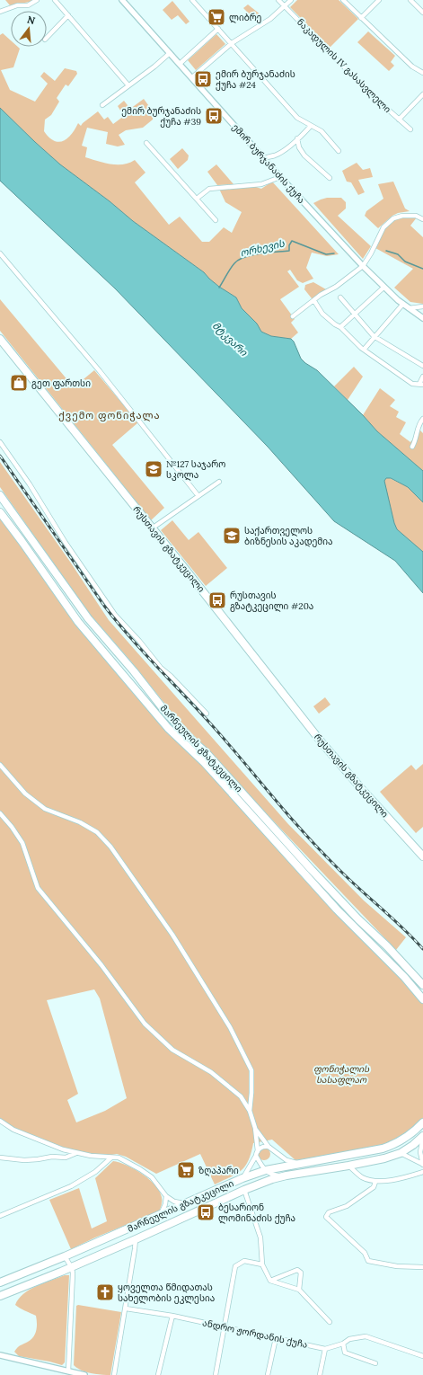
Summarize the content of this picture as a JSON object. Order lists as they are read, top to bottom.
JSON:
{
  "streets": {
    "highway": ["რუსთავის გზატკეცილი", "მარნეულის გზატკეცილი"],
    "street": ["ნაკადულის IV გასასვლელი", "ემირ ბურჯანაძის ქუჩა", "ანდრო ჟორდანის ქუჩა"]
  },
  "districts": ["ქვემო ფონიჭალა"],
  "water": ["ორხევის", "მტკვარი"],
  "parks": ["ფონიჭალის სასაფლაო"],
  "places": {
    "supermarket": ["ლიბრე", "ზღაპარი"],
    "bus stop": [
      "ემირ ბურჯანაძის ქუჩა #24",
      "ემირ ბურჯანაძის ქუჩა #39",
      "რუსთავის გზატკეცილი #20ა",
      "ბესარიონ ლომინაძის ქუჩა"
    ],
    "shop": ["გეთ ფართსი"],
    "school or university": ["№127 საჯარო სკოლა", "საქართველოს ბიზნესის აკადემია"],
    "church": ["ყოველთა წმიდათას სახელობის ეკლესია"]
  },
  "north": "top"
}
